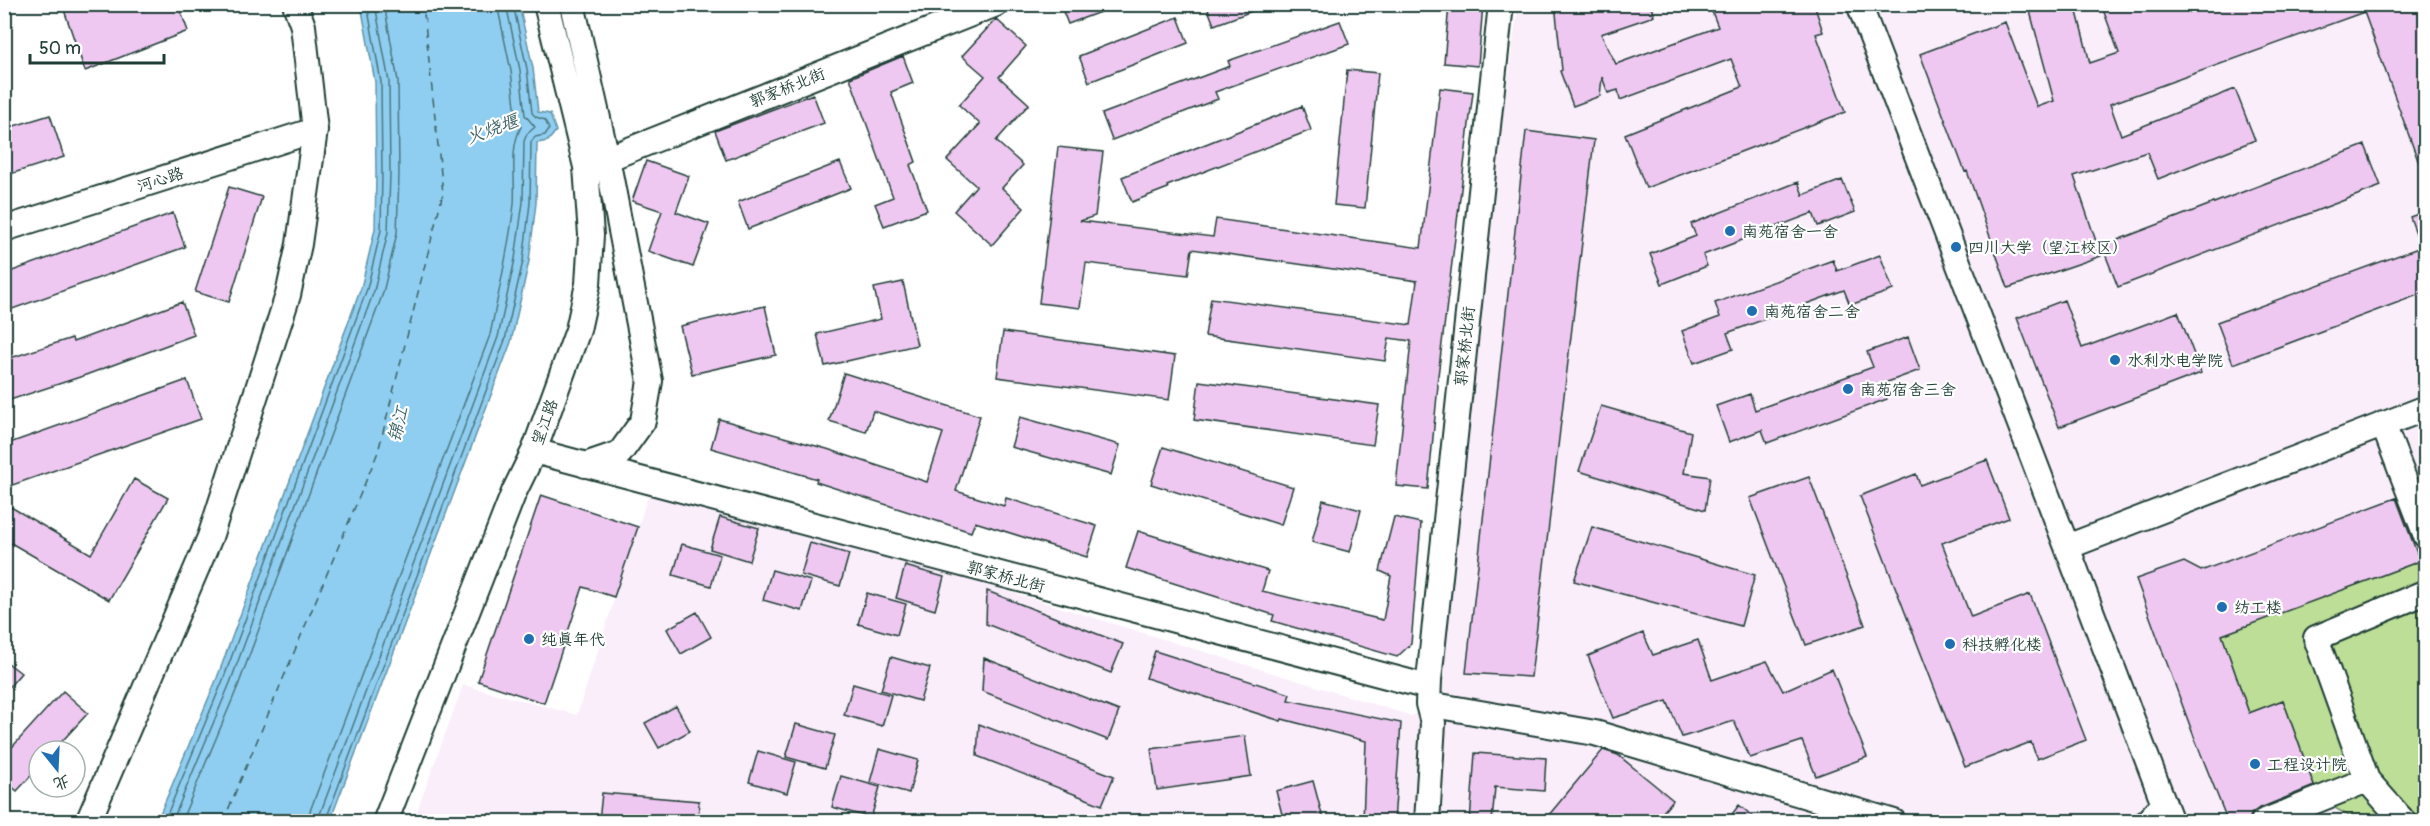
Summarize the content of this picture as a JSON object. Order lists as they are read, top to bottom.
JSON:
{
  "streets": {
    "street": ["郭家桥北街", "河心路", "望江路"]
  },
  "crossings": [
    ["郭家桥北街", "望江路"]
  ],
  "water": ["火烧堰", "锦江"],
  "places": [
    "南苑宿舍一舍",
    "四川大学（望江校区）",
    "南苑宿舍二舍",
    "水利水电学院",
    "南苑宿舍三舍",
    "纺工楼",
    "纯真年代",
    "科技孵化楼",
    "工程设计院"
  ],
  "scale_bar": "50 m",
  "north": "bottom"
}
